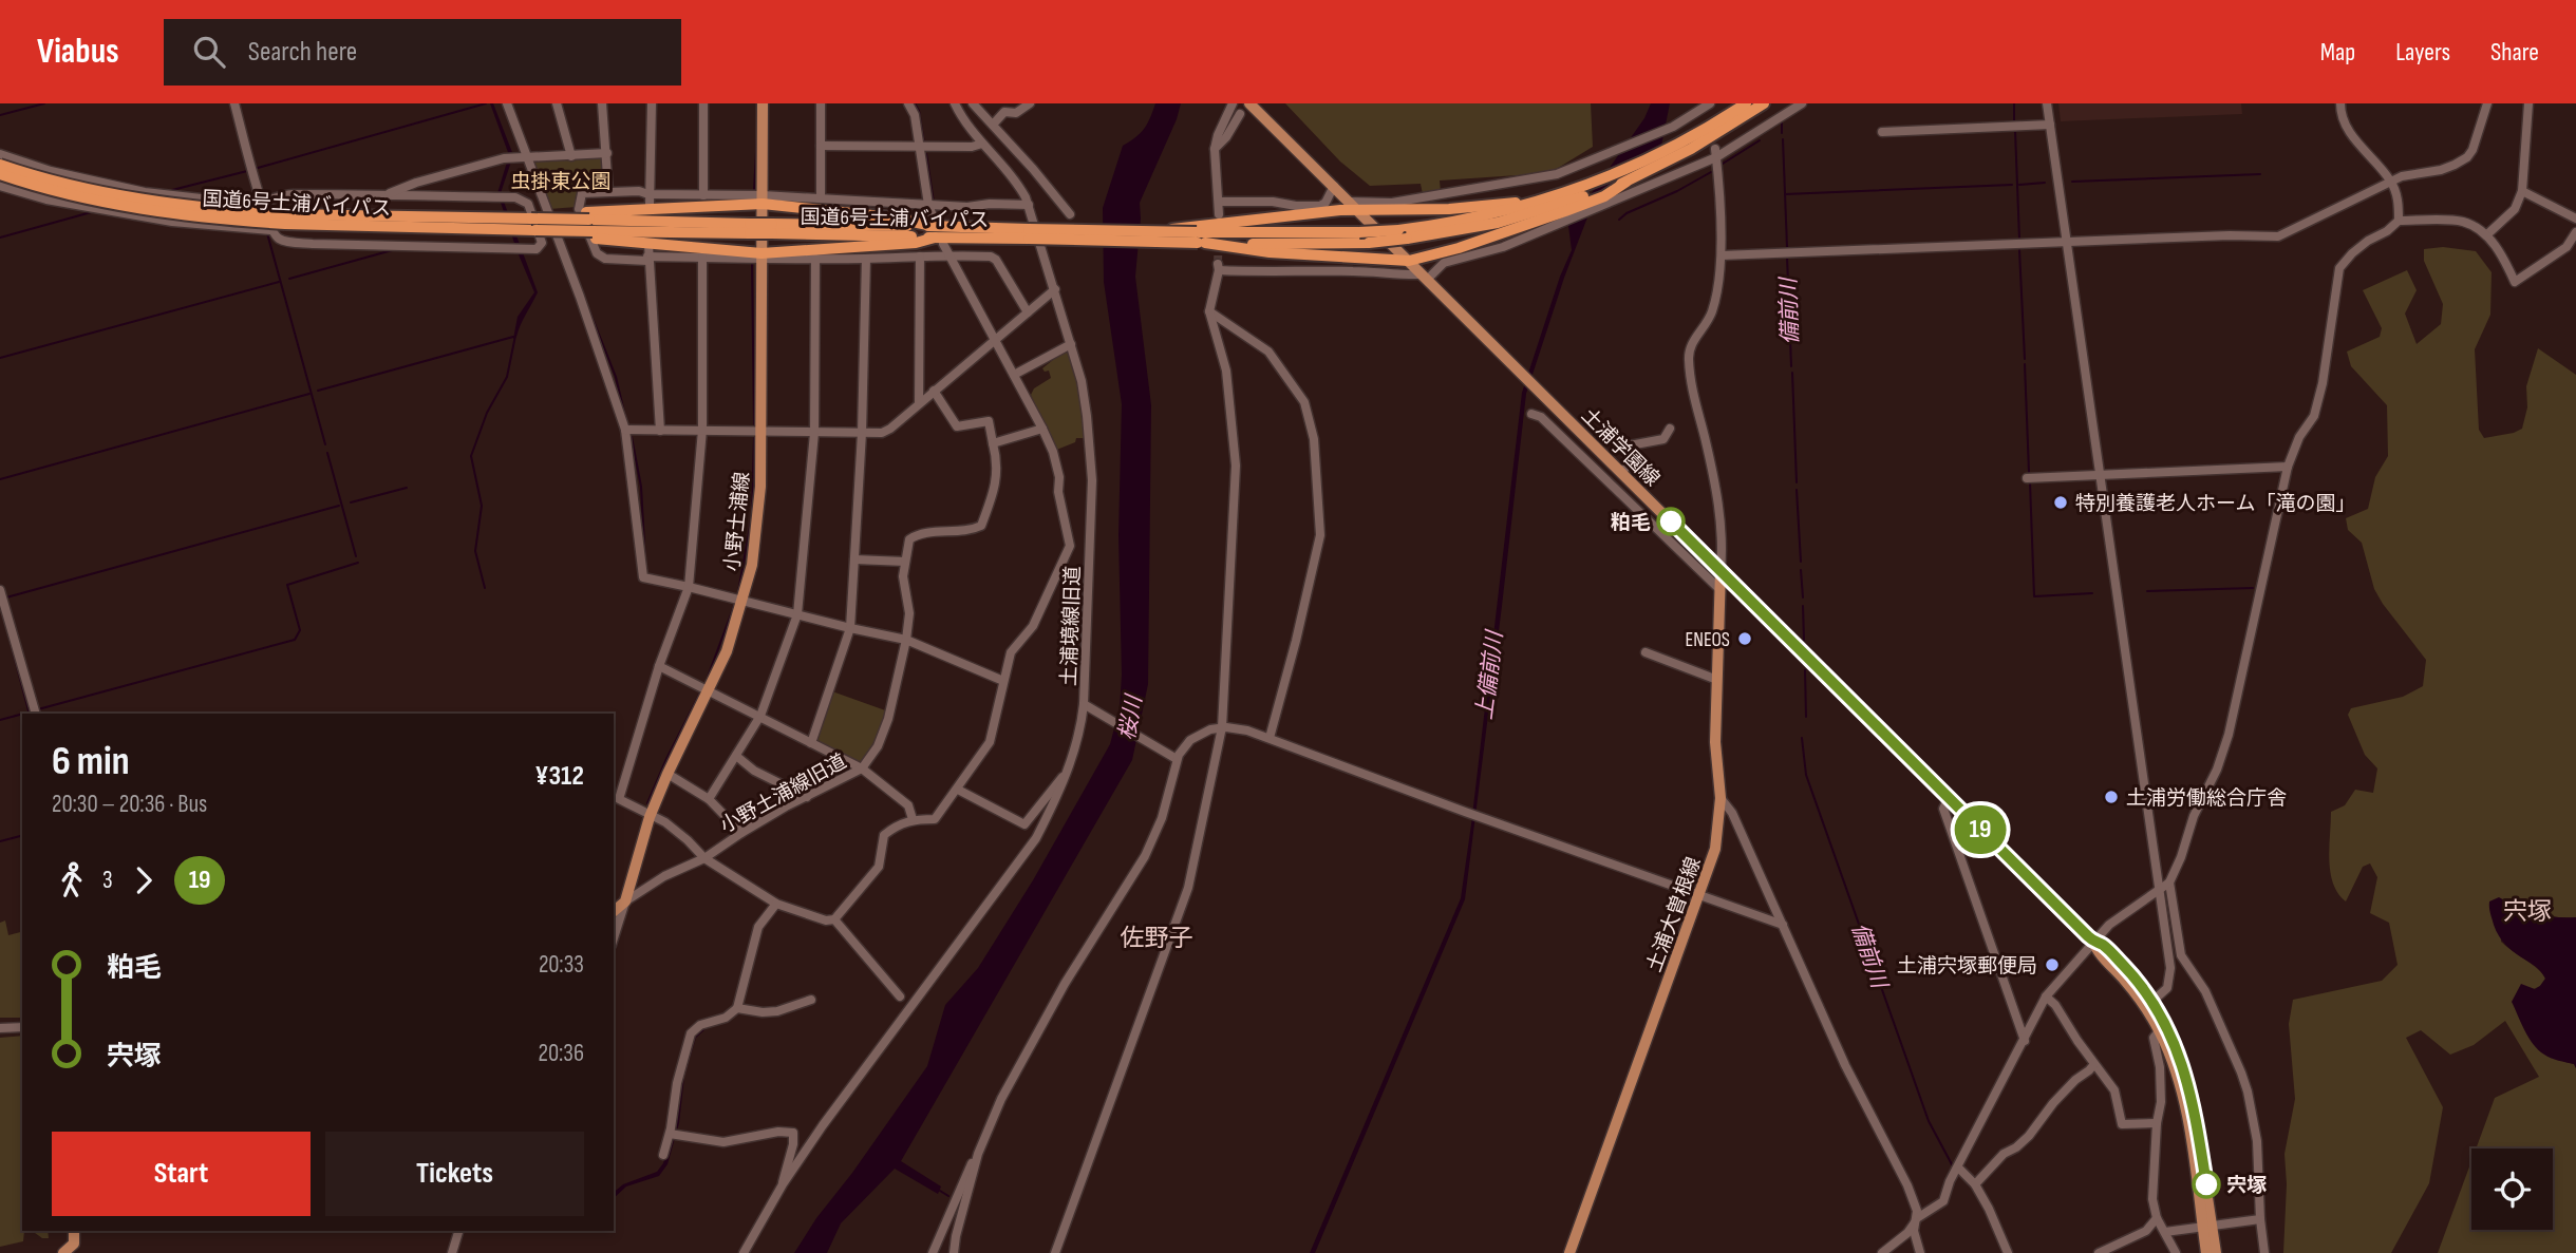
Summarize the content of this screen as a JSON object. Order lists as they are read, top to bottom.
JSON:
{
  "streets": {
    "highway": ["国道6号土浦バイパス"],
    "main road": ["土浦学園線", "小野土浦線", "土浦大曽根線"],
    "street": ["土浦境線旧道", "小野土浦線旧道"]
  },
  "crossings": [
    ["土浦学園線", "土浦大曽根線"],
    ["小野土浦線", "小野土浦線旧道"]
  ],
  "districts": ["宍塚", "佐野子"],
  "water": ["備前川", "上備前川", "桜川"],
  "parks": ["虫掛東公園"],
  "places": [
    "特別養護老人ホーム「滝の園」",
    "粕毛",
    "ENEOS",
    "土浦労働総合庁舎",
    "土浦宍塚郵便局",
    "宍塚"
  ],
  "lines": ["bus line 19"],
  "page": {
    "header": "Viabus",
    "search": "Search here",
    "nav": ["Map", "Layers", "Share"],
    "on_map": "19",
    "heading": ["6 min", "20:30 – 20:36 · Bus", "¥312"],
    "legs": ["3", "19"],
    "list": [
      {
        "name": "粕毛",
        "value": "20:33"
      },
      {
        "name": "宍塚",
        "value": "20:36"
      }
    ],
    "buttons": ["Start", "Tickets"]
  }
}
